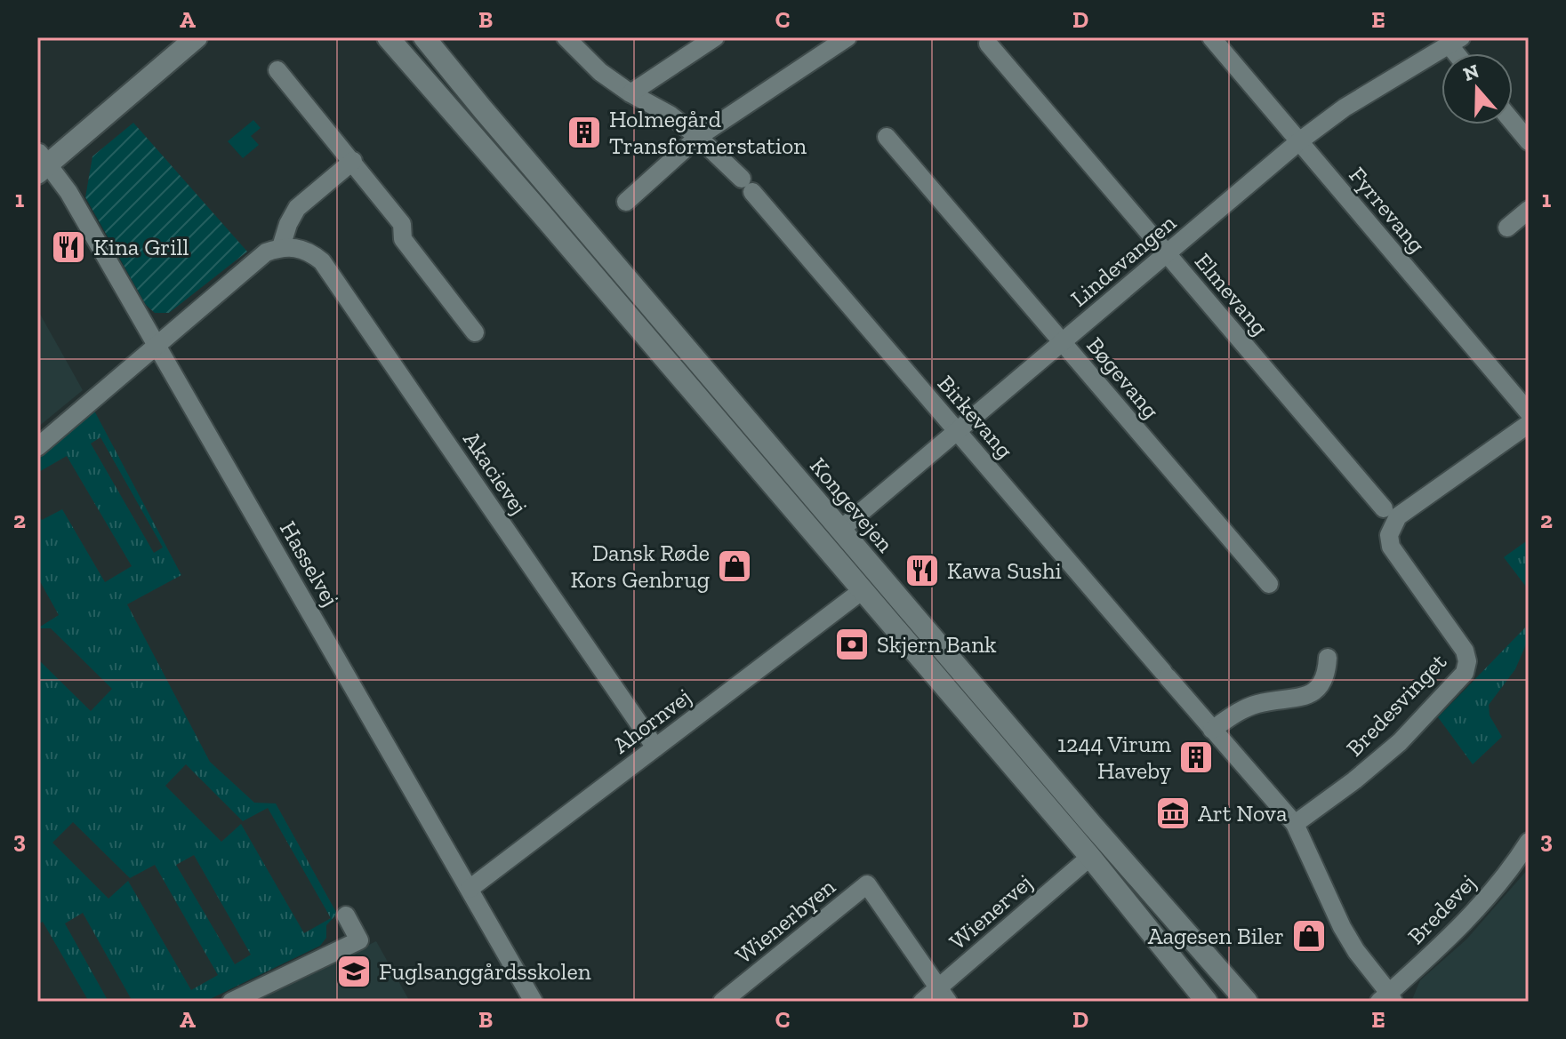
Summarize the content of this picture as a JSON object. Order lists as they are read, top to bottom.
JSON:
{
  "streets": {
    "main road": ["Kongevejen"],
    "street": [
      "Fyrrevang",
      "Lindevangen",
      "Elmevang",
      "Bøgevang",
      "Birkevang",
      "Akacievej",
      "Hasselvej",
      "Bredesvinget",
      "Ahornvej",
      "Bredevej",
      "Wienervej",
      "Wienerbyen"
    ]
  },
  "crossings": [
    ["Fyrrevang", "Lindevangen"],
    ["Lindevangen", "Elmevang"],
    ["Lindevangen", "Bøgevang"],
    ["Lindevangen", "Birkevang"],
    ["Lindevangen", "Kongevejen"],
    ["Akacievej", "Ahornvej"],
    ["Kongevejen", "Ahornvej"],
    ["Kongevejen", "Wienervej"],
    ["Hasselvej", "Ahornvej"],
    ["Wienervej", "Wienerbyen"]
  ],
  "places": {
    "building": ["Holmegård Transformerstation", "1244 Virum Haveby"],
    "restaurant": ["Kina Grill", "Kawa Sushi"],
    "shop": ["Dansk Røde Kors Genbrug", "Aagesen Biler"],
    "bank": ["Skjern Bank"],
    "museum": ["Art Nova"],
    "school or university": ["Fuglsanggårdsskolen"]
  },
  "north": "top",
  "grid": {
    "columns": [
      "A",
      "B",
      "C",
      "D",
      "E"
    ],
    "rows": ["1", "2", "3"]
  }
}
